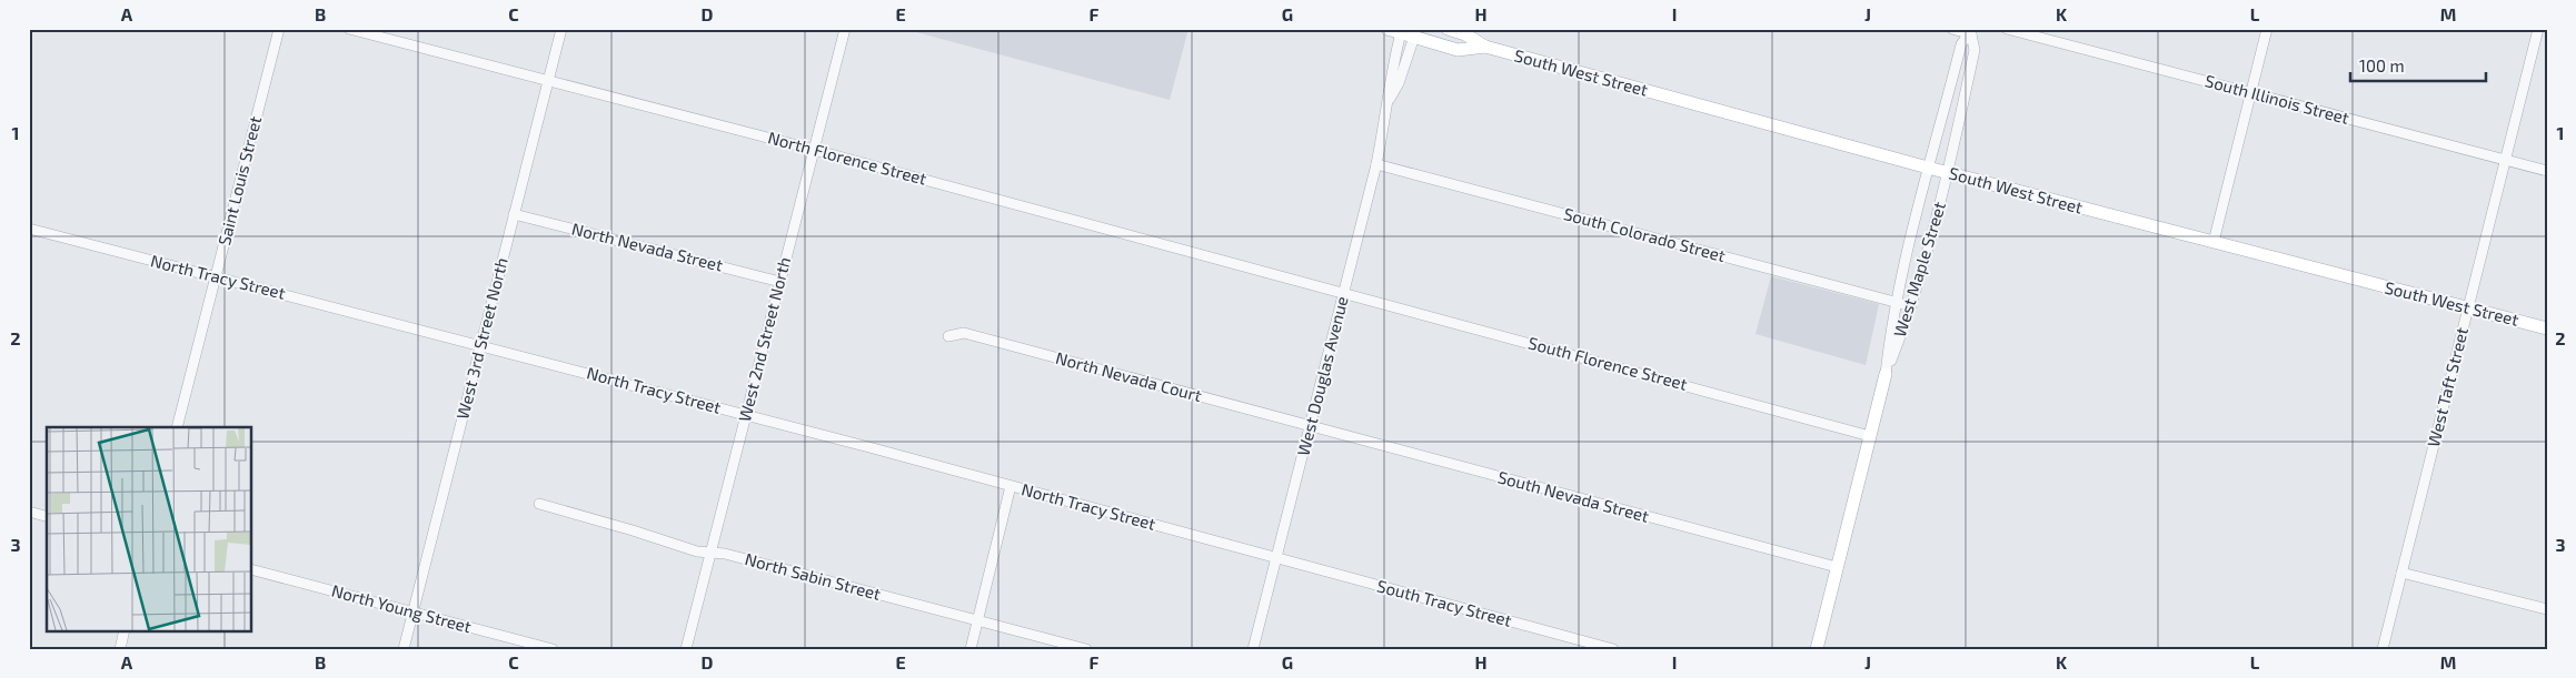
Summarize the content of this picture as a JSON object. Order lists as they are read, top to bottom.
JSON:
{
  "streets": {
    "main road": ["South West Street", "West Maple Street"],
    "street": [
      "South Illinois Street",
      "North Florence Street",
      "Saint Louis Street",
      "South Colorado Street",
      "North Nevada Street",
      "North Tracy Street",
      "West 3rd Street North",
      "West 2nd Street North",
      "South Florence Street",
      "West Douglas Avenue",
      "North Nevada Court",
      "West Taft Street",
      "South Nevada Street",
      "North Sabin Street",
      "South Tracy Street",
      "North Young Street"
    ]
  },
  "crossings": [
    ["South West Street", "West Maple Street"],
    ["South West Street", "West Douglas Avenue"],
    ["South West Street", "West Taft Street"],
    ["South Illinois Street", "West Taft Street"],
    ["North Florence Street", "West 3rd Street North"],
    ["North Florence Street", "West 2nd Street North"],
    ["North Florence Street", "South Florence Street"],
    ["North Florence Street", "West Douglas Avenue"],
    ["Saint Louis Street", "North Tracy Street"],
    ["South Colorado Street", "West Maple Street"],
    ["South Colorado Street", "West Douglas Avenue"],
    ["North Nevada Street", "West 3rd Street North"],
    ["North Nevada Street", "West 2nd Street North"],
    ["West Maple Street", "South Florence Street"],
    ["West Maple Street", "South Nevada Street"],
    ["North Tracy Street", "West 3rd Street North"],
    ["North Tracy Street", "West 2nd Street North"],
    ["North Tracy Street", "West Douglas Avenue"],
    ["North Tracy Street", "South Tracy Street"],
    ["West 3rd Street North", "North Young Street"],
    ["West 2nd Street North", "North Sabin Street"],
    ["South Florence Street", "West Douglas Avenue"],
    ["West Douglas Avenue", "North Nevada Court"],
    ["West Douglas Avenue", "South Nevada Street"],
    ["West Douglas Avenue", "South Tracy Street"],
    ["North Nevada Court", "South Nevada Street"]
  ],
  "scale_bar": "100 m",
  "grid": {
    "columns": [
      "A",
      "B",
      "C",
      "D",
      "E",
      "F",
      "G",
      "H",
      "I",
      "J",
      "K",
      "L",
      "M"
    ],
    "rows": ["1", "2", "3"]
  }
}
